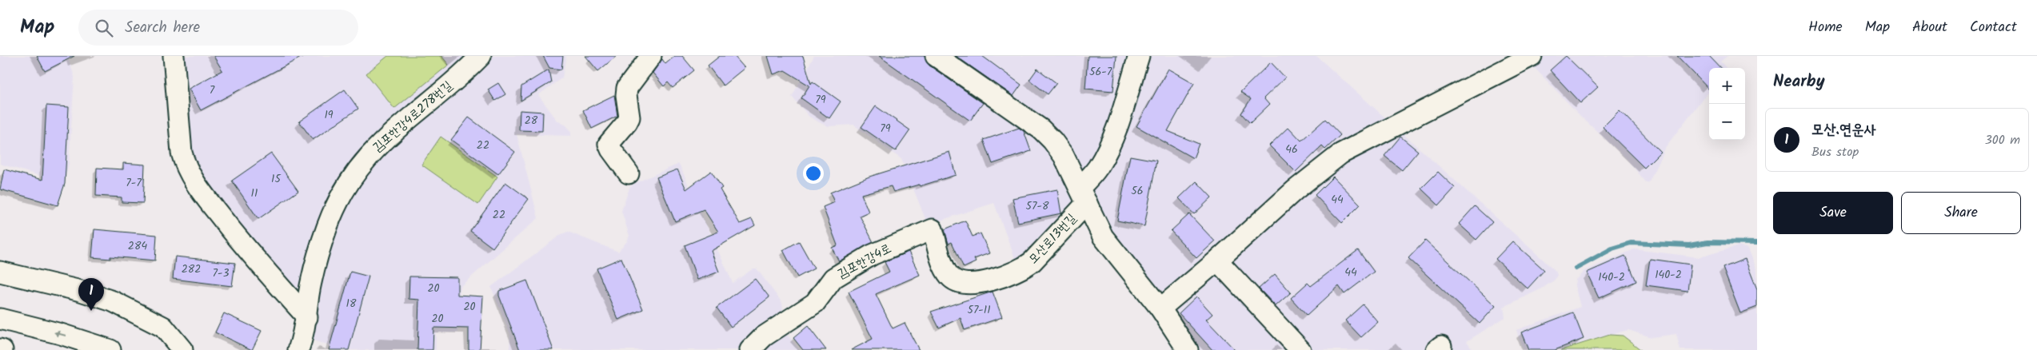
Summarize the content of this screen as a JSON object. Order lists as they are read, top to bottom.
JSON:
{
  "streets": {
    "street": ["김포한강4로278번길", "모산로13번길", "김포한강4로"]
  },
  "crossings": [
    ["모산로13번길", "김포한강4로"]
  ],
  "house_numbers": [
    "56-7",
    "7",
    "79",
    "19",
    "28",
    "79",
    "22",
    "46",
    "15",
    "7-7",
    "56",
    "11",
    "44",
    "57-8",
    "22",
    "284",
    "282",
    "44",
    "7-3",
    "140-2",
    "140-2",
    "20",
    "18",
    "20",
    "57-11",
    "20"
  ],
  "page": {
    "header": "Map",
    "search": "Search here",
    "nav": [
      "Home",
      "Map",
      "About",
      "Contact"
    ],
    "heading": "Nearby",
    "map_buttons": ["+", "−"],
    "list": [
      {
        "mark": "1",
        "name": "모산.연운사",
        "note": "Bus stop",
        "value": "300 m"
      }
    ],
    "buttons": ["Save", "Share"],
    "pins": "1"
  }
}
